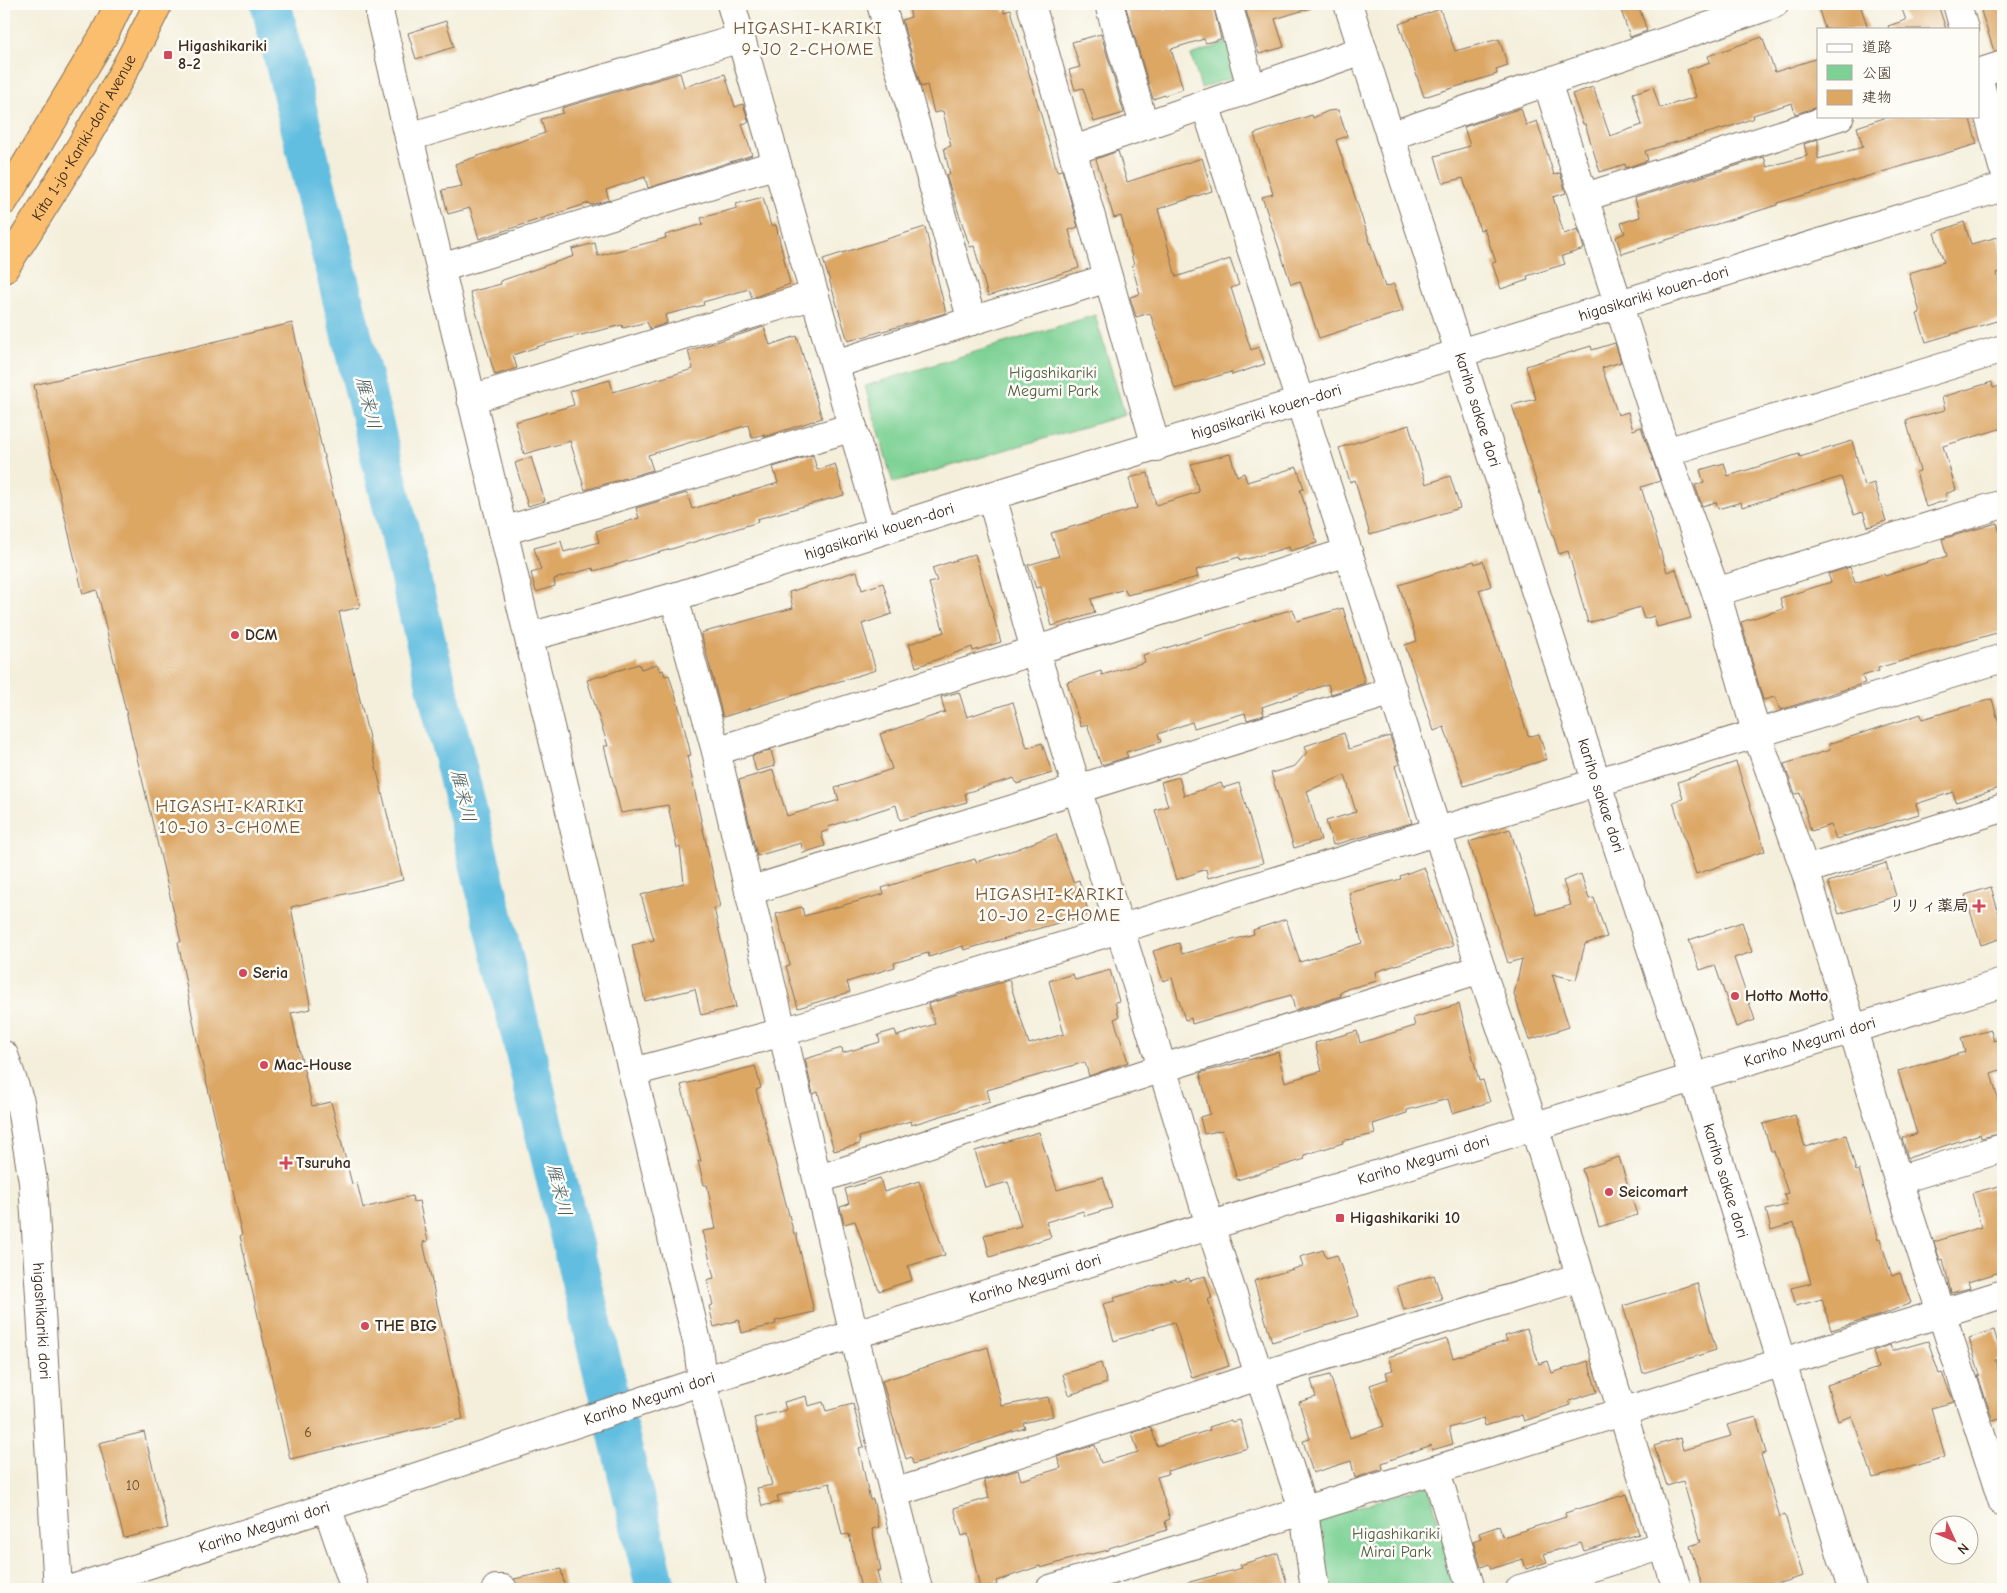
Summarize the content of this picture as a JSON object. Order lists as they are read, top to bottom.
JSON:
{
  "streets": {
    "highway": ["Kita 1-jo･Kariki-dori Avenue"],
    "street": [
      "higasikariki kouen-dori",
      "kariho sakae dori",
      "Kariho Megumi dori",
      "higashikariki dori"
    ]
  },
  "crossings": [
    ["higasikariki kouen-dori", "kariho sakae dori"],
    ["kariho sakae dori", "Kariho Megumi dori"]
  ],
  "districts": ["HIGASHI-KARIKI 9-JO 2-CHOME", "HIGASHI-KARIKI 10-JO 3-CHOME", "HIGASHI-KARIKI 10-JO 2-CHOME"],
  "water": ["雁来川"],
  "parks": ["Higashikariki Megumi Park", "Higashikariki Mirai Park"],
  "places": {
    "transit": ["Higashikariki 8-2", "Higashikariki 10"],
    "other": [
      "DCM",
      "Seria",
      "Hotto Motto",
      "Mac-House",
      "Seicomart",
      "THE BIG"
    ],
    "health": ["リリィ薬局", "Tsuruha"]
  },
  "house_numbers": ["6", "10"],
  "legend": ["道路", "公園", "建物"],
  "north": "bottom right"
}
